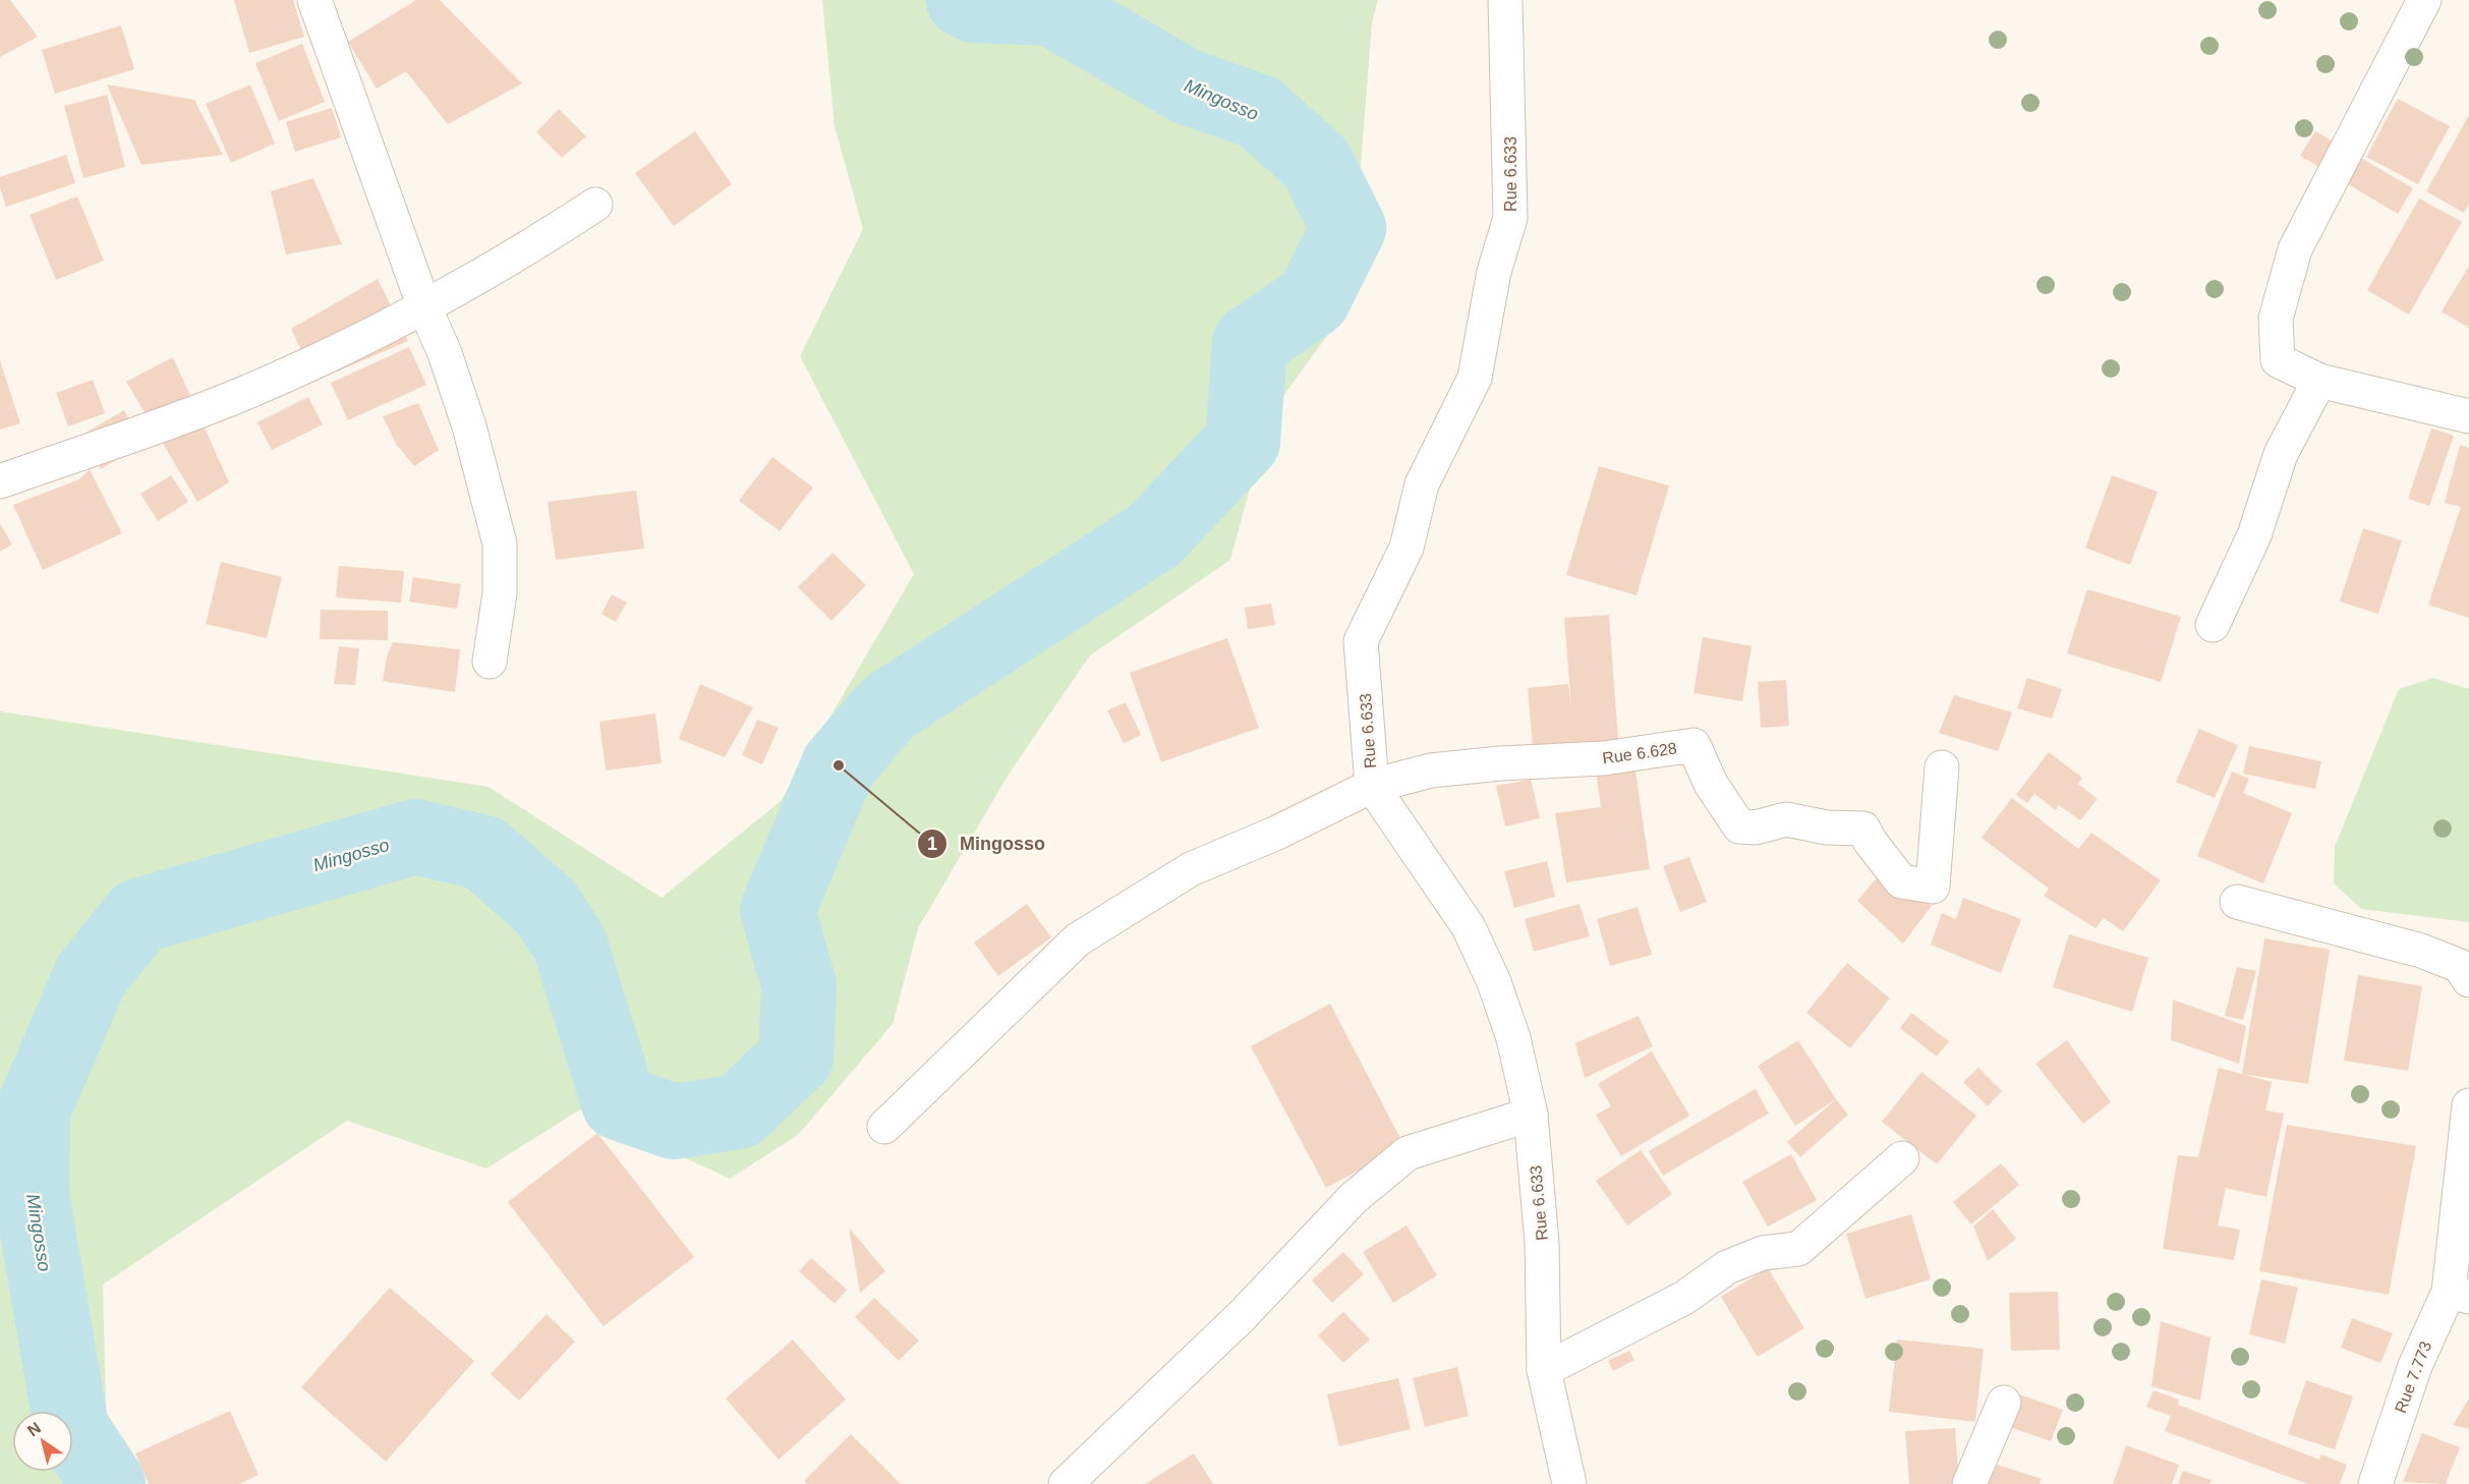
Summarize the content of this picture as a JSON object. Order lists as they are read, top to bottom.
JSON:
{
  "streets": {
    "street": ["Rue 6.633", "Rue 6.628", "Rue 7.773"]
  },
  "crossings": [
    ["Rue 6.633", "Rue 6.628"]
  ],
  "water": ["Mingosso"],
  "places": ["Mingosso"],
  "north": "top left"
}
